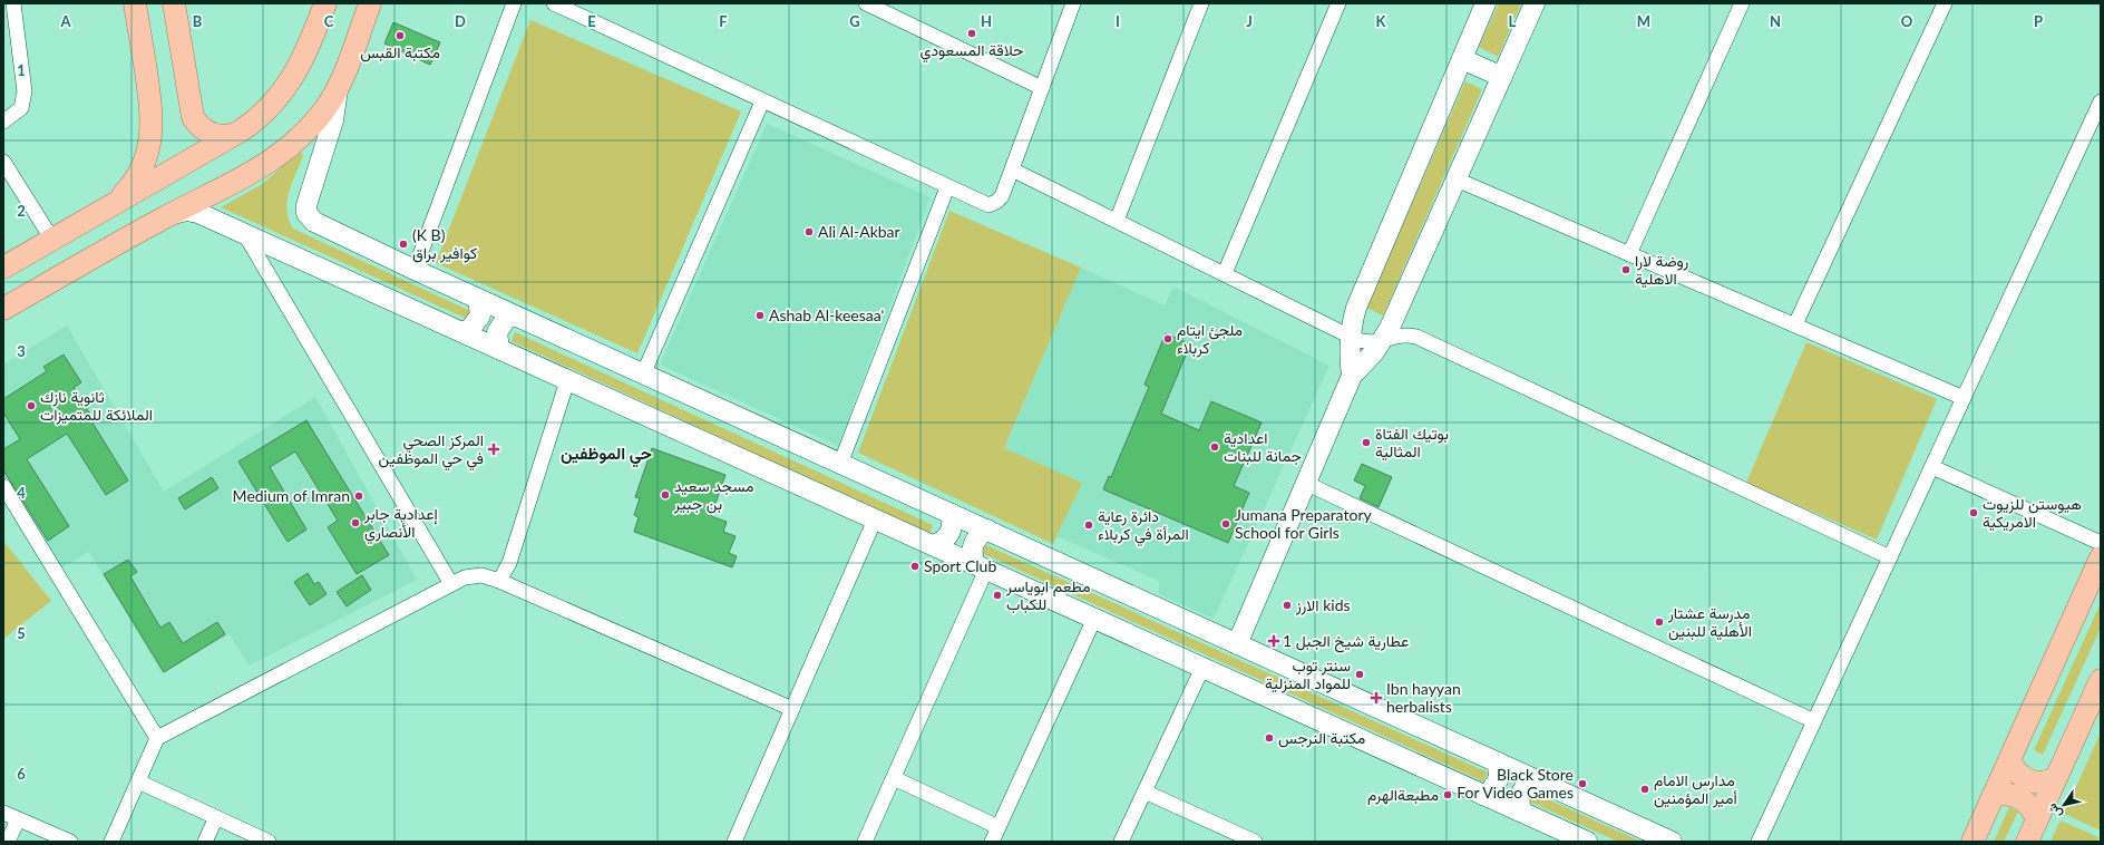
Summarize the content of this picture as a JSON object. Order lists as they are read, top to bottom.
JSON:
{
  "districts": ["حي الموظفين"],
  "places": {
    "other": [
      "حلاقة المسعودي",
      "مكتبة القبس",
      "Ali Al-Akbar",
      "(K B) كوافير براق",
      "روضة لارا الاهلية",
      "Ashab Al-keesaa'",
      "ملجئ ايتام كربلاء",
      "ثانوية نازك الملائكة للمتميزات",
      "بوتيك الفتاة المثالية",
      "اعدادية جمانة للبنات",
      "مسجد سعيد بن جبير",
      "Medium of Imran",
      "هيوستن للزيوت الامريكية",
      "إعدادية جابر الأنصاري",
      "Jumana Preparatory School for Girls",
      "دائرة رعاية المرأة في كربلاء",
      "Sport Club",
      "مطعم ابوياسر للكباب",
      "الارز kids",
      "مدرسة عشتار الأهلية للبنين",
      "سنتر توب للمواد المنزلية",
      "مكتبة النرجس",
      "Black Store For Video Games",
      "مدارس الامام أمير المؤمنين",
      "مطبعةالهرم"
    ],
    "health": ["المركز الصحي في حي الموظفين", "عطارية شيخ الجبل 1", "Ibn hayyan herbalists"]
  },
  "north": "bottom left",
  "grid": {
    "columns": [
      "A",
      "B",
      "C",
      "D",
      "E",
      "F",
      "G",
      "H",
      "I",
      "J",
      "K",
      "L",
      "M",
      "N",
      "O",
      "P"
    ],
    "rows": [
      "1",
      "2",
      "3",
      "4",
      "5",
      "6"
    ]
  }
}
